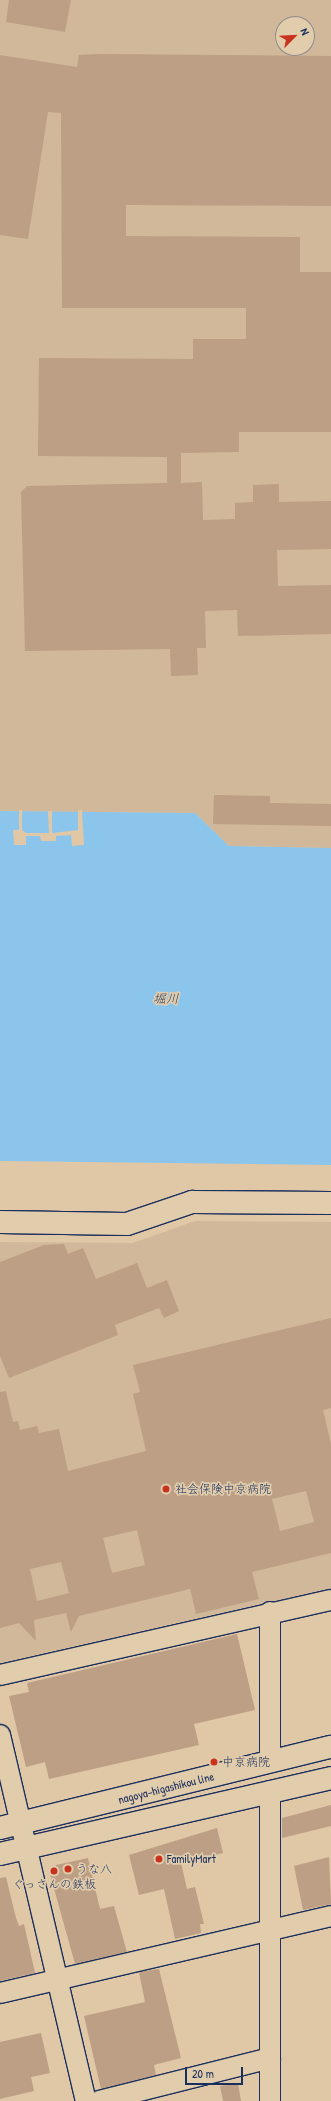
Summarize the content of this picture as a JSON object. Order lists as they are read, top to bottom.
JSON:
{
  "streets": {
    "main road": ["nagoya-higashikou line"]
  },
  "water": ["堀川"],
  "places": [
    "社会保険中京病院",
    "中京病院",
    "FamilyMart",
    "うな八",
    "ぐっさんの鉄板"
  ],
  "scale_bar": "20 m",
  "north": "top right"
}
